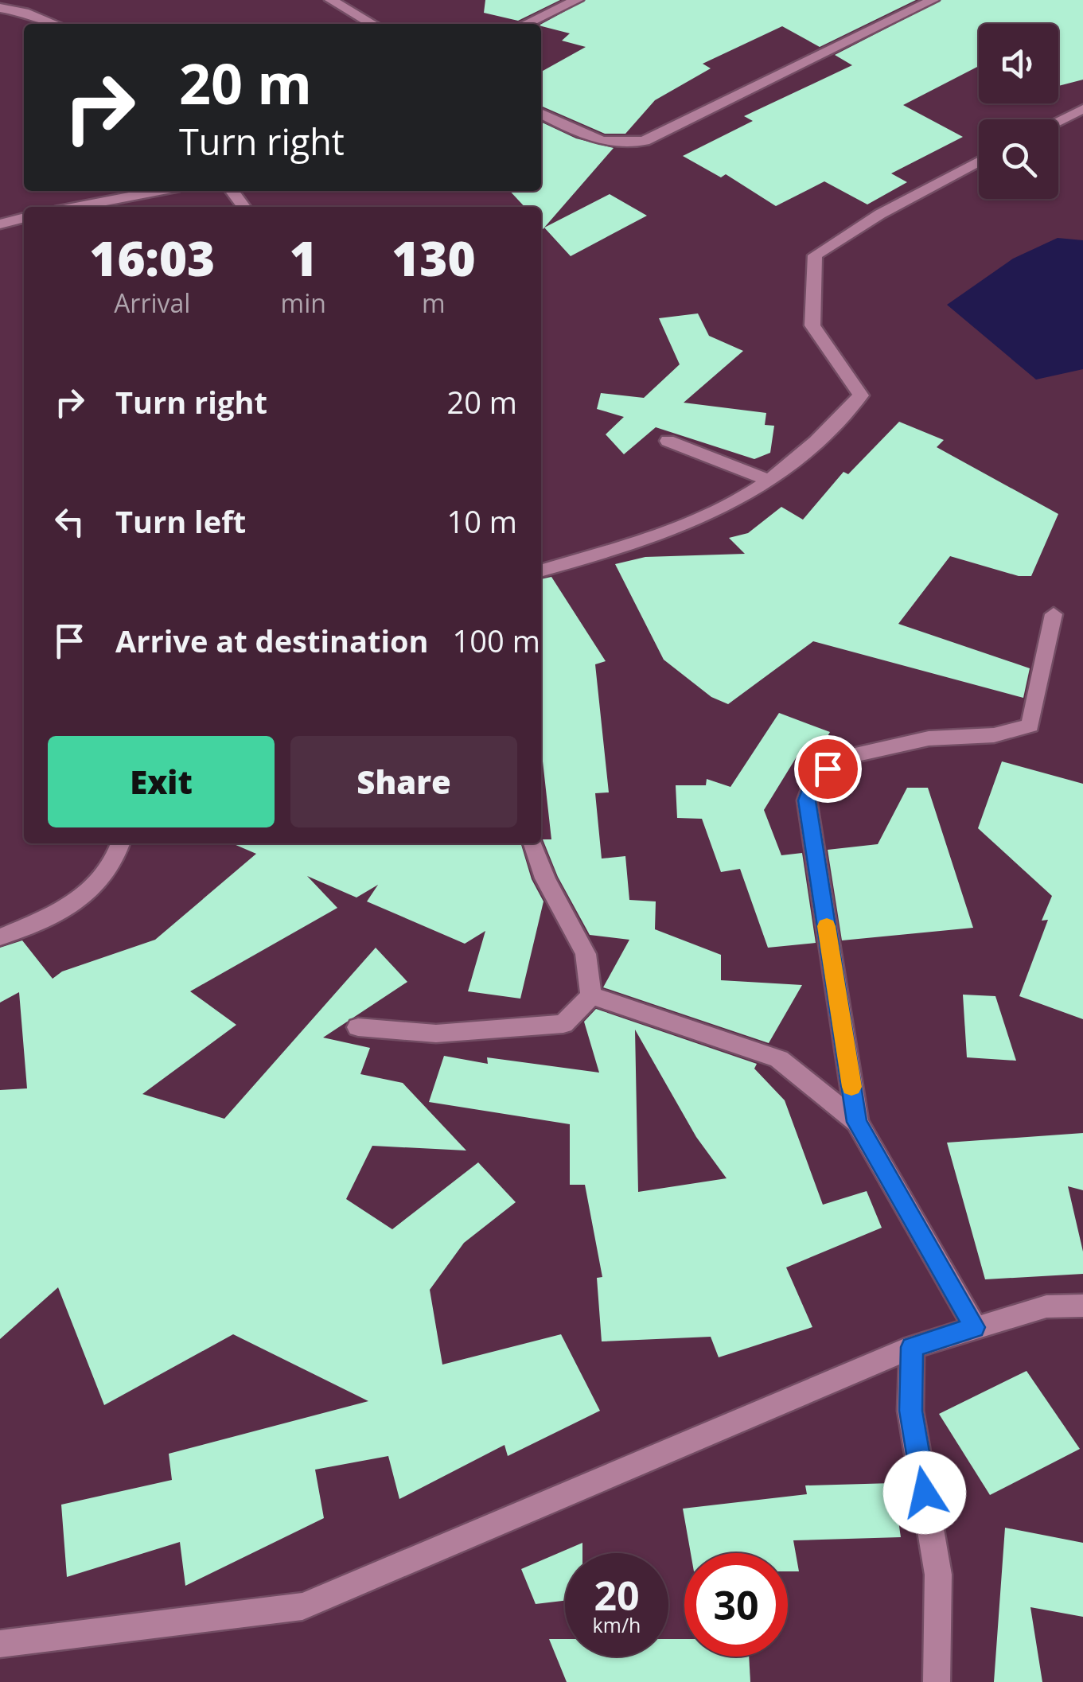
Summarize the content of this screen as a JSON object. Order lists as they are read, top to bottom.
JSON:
{
  "page": {
    "turn": ["20 m", "Turn right"],
    "eta": [
      "16:03",
      "Arrival",
      "1",
      "min",
      "130",
      "m"
    ],
    "list": [
      {
        "name": "Turn right",
        "value": "20 m"
      },
      {
        "name": "Turn left",
        "value": "10 m"
      },
      {
        "name": "Arrive at destination",
        "value": "100 m"
      }
    ],
    "buttons": ["Exit", "Share"],
    "speed": "20 km/h",
    "limit": "30"
  }
}
